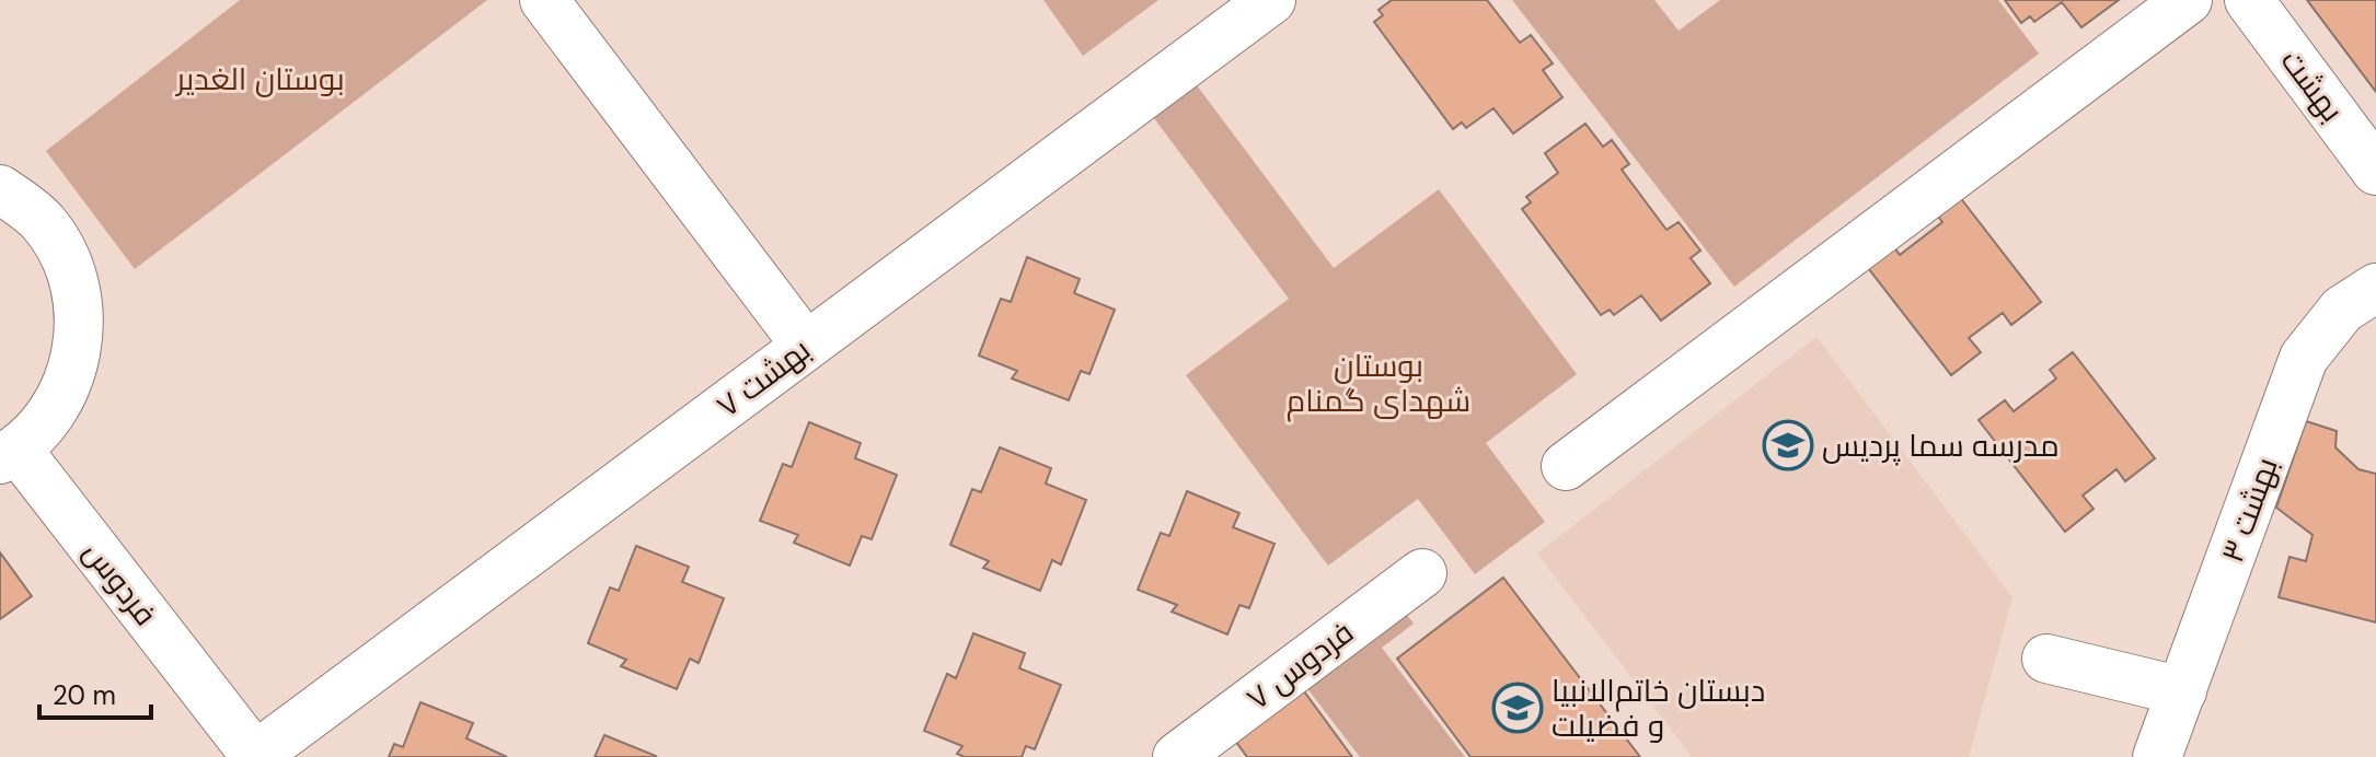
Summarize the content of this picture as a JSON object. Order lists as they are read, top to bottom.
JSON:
{
  "streets": {
    "street": [
      "بهشت",
      "بهشت ۷",
      "بهشت ۳",
      "فردوس",
      "فردوس ۷"
    ]
  },
  "crossings": [
    ["بهشت ۷", "فردوس"]
  ],
  "parks": ["بوستان الغدیر", "بوستان شهدای گمنام"],
  "places": {
    "school or university": ["مدرسه سما پردیس", "دبستان خاتم‌الانبیا و فضیلت"]
  },
  "scale_bar": "20 m"
}
